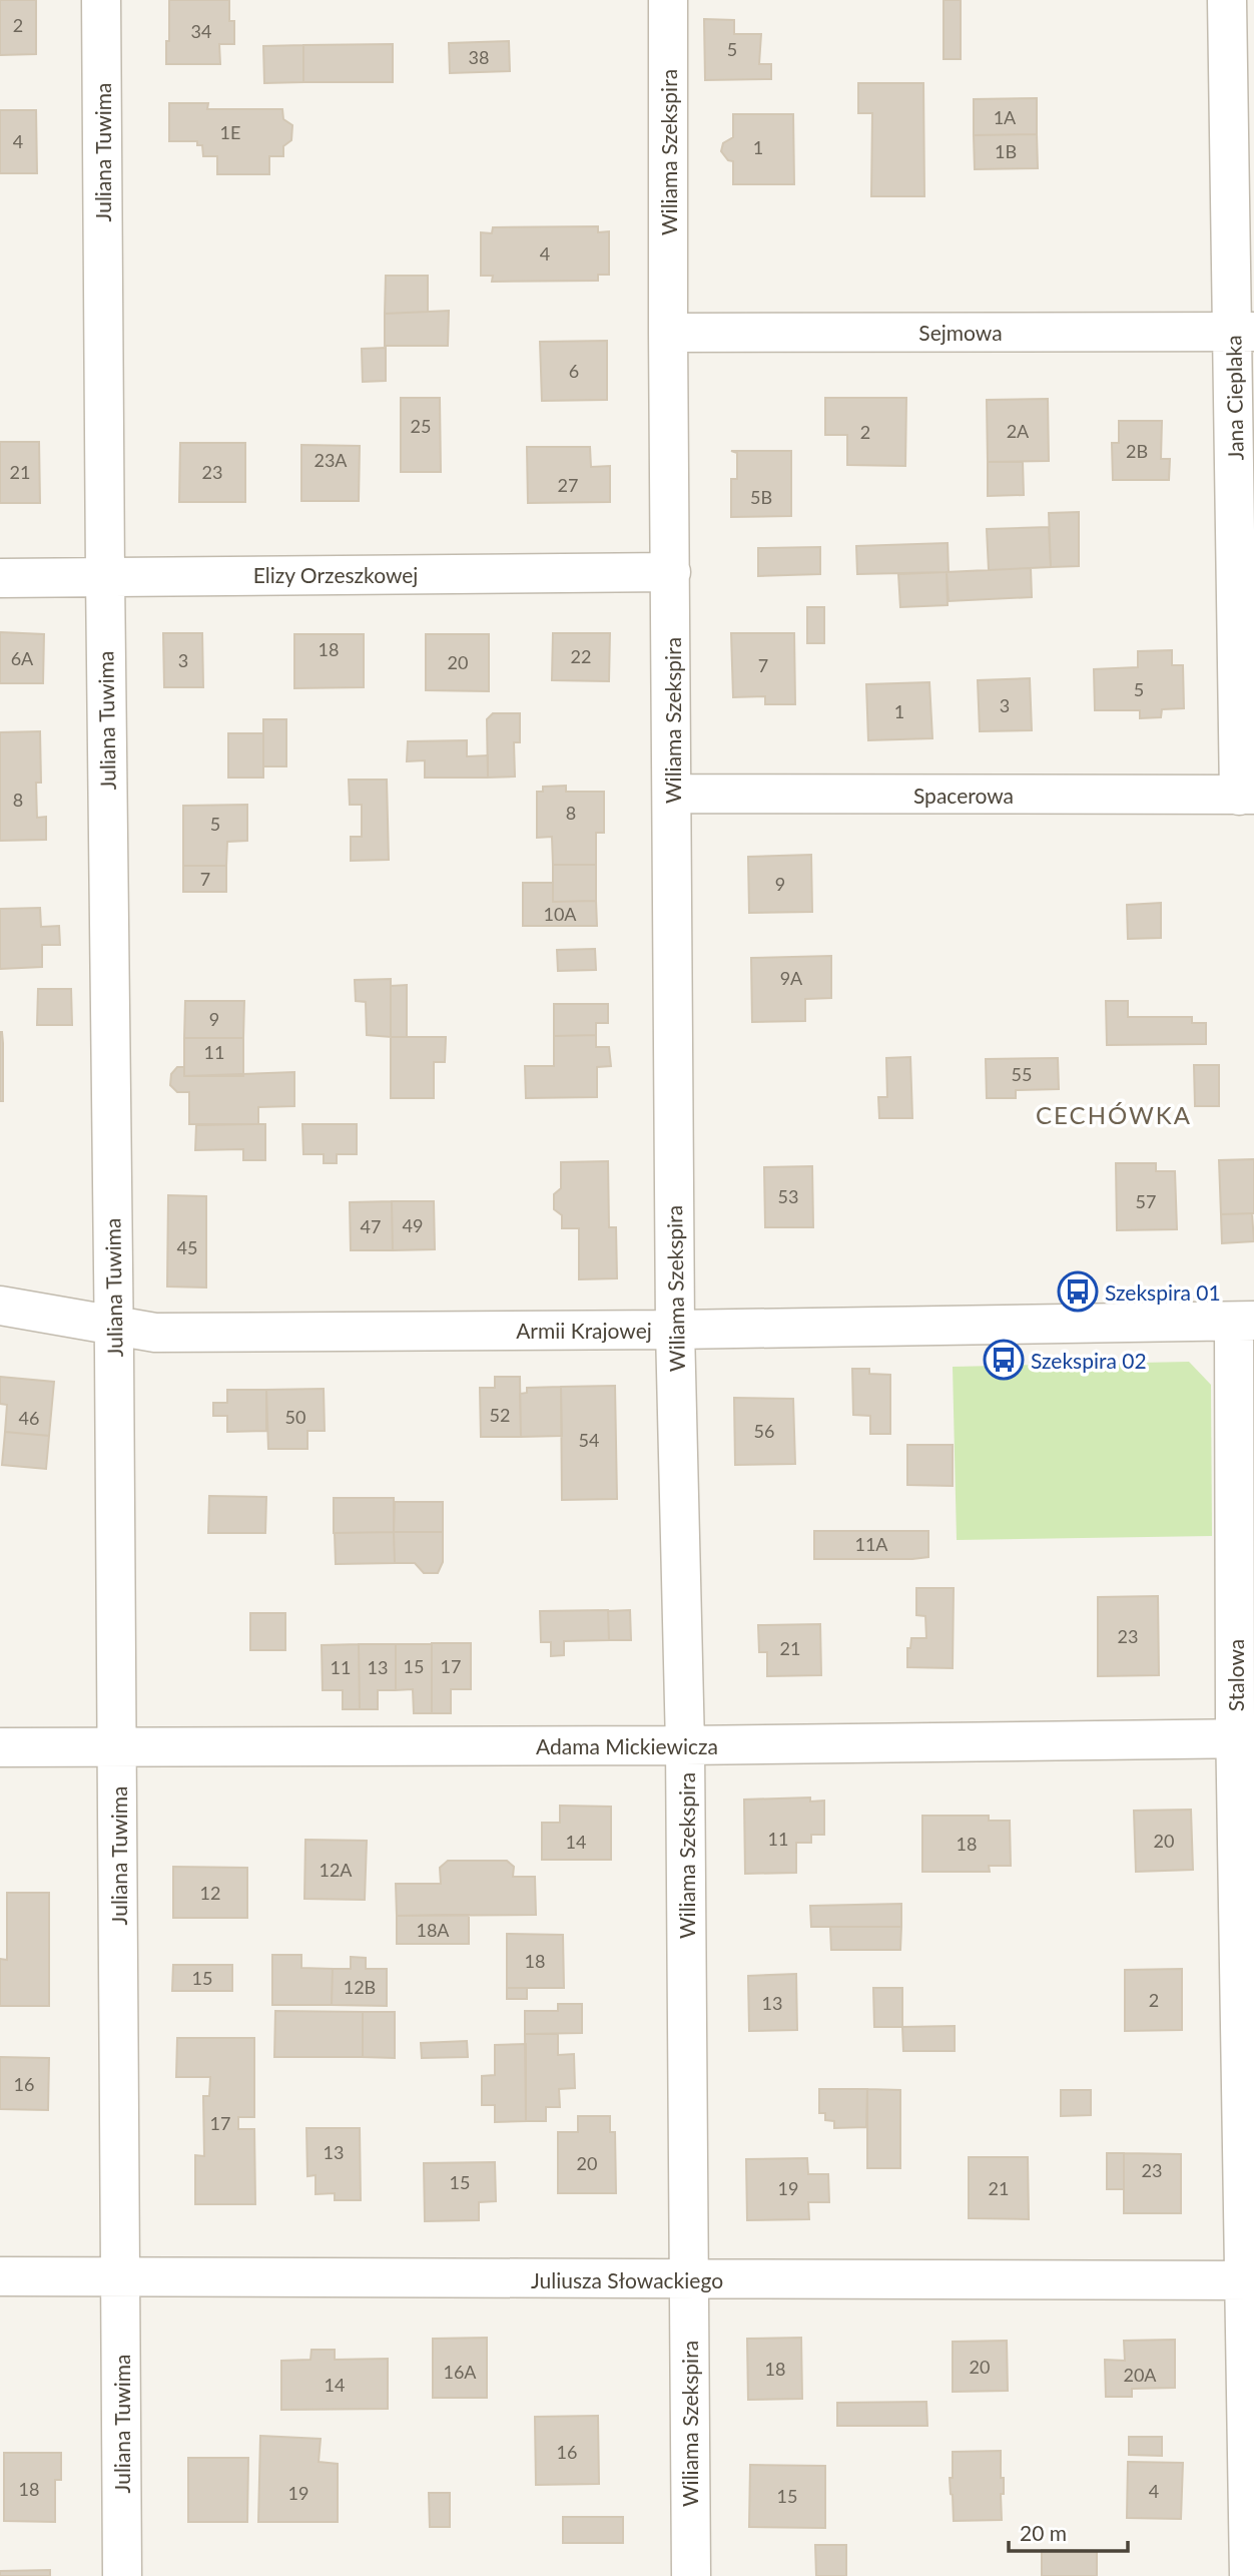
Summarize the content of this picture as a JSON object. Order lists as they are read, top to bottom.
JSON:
{
  "streets": {
    "street": [
      "Juliana Tuwima",
      "Wiliama Szekspira",
      "Sejmowa",
      "Jana Cieplaka",
      "Elizy Orzeszkowej",
      "Spacerowa",
      "Armii Krajowej",
      "Stalowa",
      "Adama Mickiewicza",
      "Juliusza Słowackiego"
    ]
  },
  "crossings": [
    ["Juliana Tuwima", "Elizy Orzeszkowej"],
    ["Juliana Tuwima", "Armii Krajowej"],
    ["Juliana Tuwima", "Adama Mickiewicza"],
    ["Juliana Tuwima", "Juliusza Słowackiego"],
    ["Wiliama Szekspira", "Sejmowa"],
    ["Wiliama Szekspira", "Elizy Orzeszkowej"],
    ["Wiliama Szekspira", "Spacerowa"],
    ["Wiliama Szekspira", "Armii Krajowej"],
    ["Wiliama Szekspira", "Adama Mickiewicza"],
    ["Wiliama Szekspira", "Juliusza Słowackiego"],
    ["Sejmowa", "Jana Cieplaka"],
    ["Jana Cieplaka", "Spacerowa"],
    ["Armii Krajowej", "Stalowa"],
    ["Stalowa", "Adama Mickiewicza"],
    ["Stalowa", "Juliusza Słowackiego"]
  ],
  "districts": ["CECHÓWKA"],
  "places": {
    "bus stop": ["Szekspira 01", "Szekspira 02"]
  },
  "house_numbers": [
    "2",
    "34",
    "5",
    "38",
    "1A",
    "1E",
    "4",
    "1",
    "1B",
    "4",
    "6",
    "25",
    "2A",
    "2",
    "2B",
    "23A",
    "21",
    "23",
    "27",
    "5B",
    "18",
    "22",
    "6A",
    "3",
    "20",
    "7",
    "5",
    "3",
    "1",
    "8",
    "8",
    "5",
    "7",
    "9",
    "10A",
    "9A",
    "9",
    "11",
    "55",
    "53",
    "57",
    "49",
    "47",
    "45",
    "52",
    "50",
    "46",
    "56",
    "54",
    "11A",
    "23",
    "21",
    "15",
    "17",
    "11",
    "13",
    "11",
    "20",
    "14",
    "18",
    "12A",
    "12",
    "18A",
    "18",
    "15",
    "12B",
    "2",
    "13",
    "16",
    "17",
    "13",
    "20",
    "23",
    "15",
    "19",
    "21",
    "20",
    "18",
    "16A",
    "20A",
    "14",
    "16",
    "18",
    "4",
    "19",
    "15"
  ],
  "scale_bar": "20 m"
}
